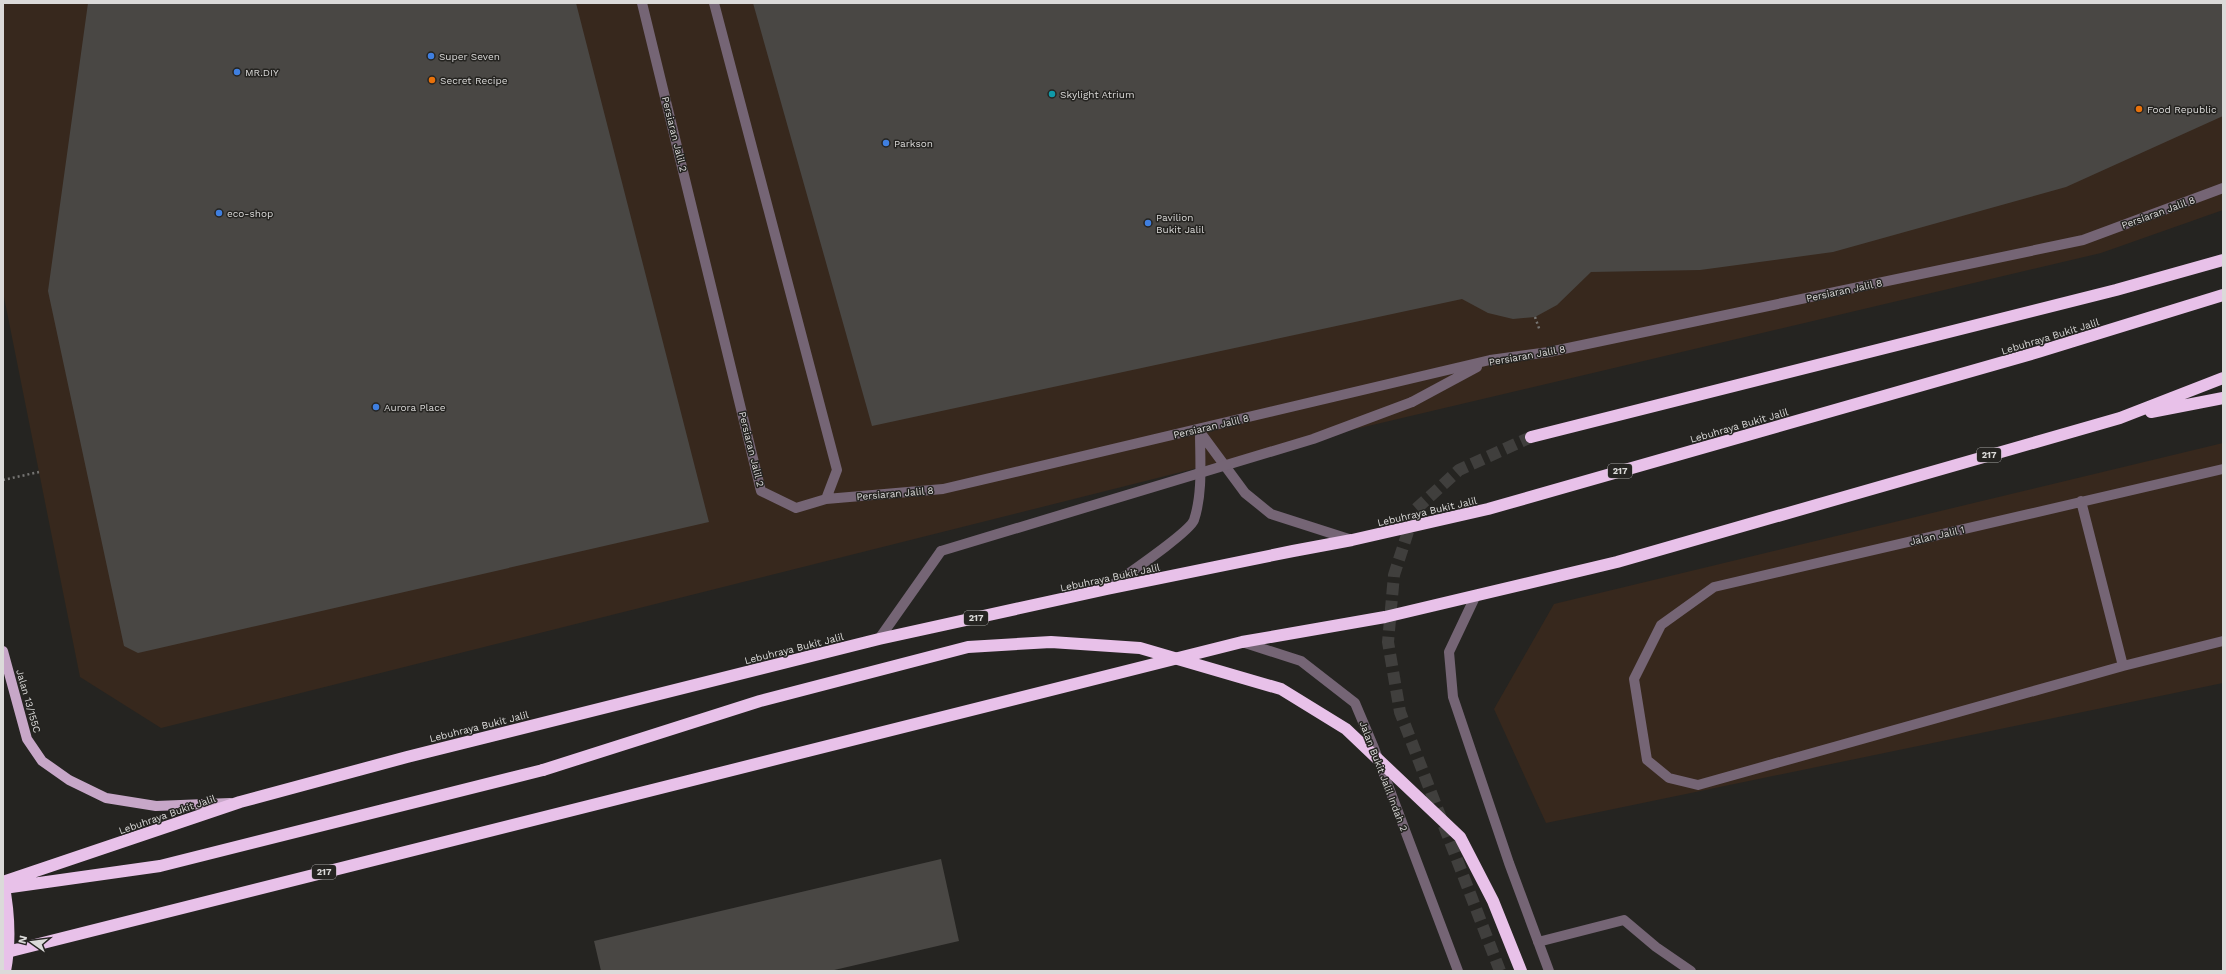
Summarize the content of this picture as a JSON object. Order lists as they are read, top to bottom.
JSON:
{
  "streets": {
    "highway": ["Lebuhraya Bukit Jalil", "217"],
    "main road": ["Jalan 13/155C"],
    "street": [
      "Persiaran Jalil 2",
      "Persiaran Jalil 8",
      "Jalan Jalil 1",
      "Jalan Bukit Jalil Indah 2"
    ]
  },
  "crossings": [
    ["Persiaran Jalil 2", "Persiaran Jalil 8"],
    ["Lebuhraya Bukit Jalil", "Jalan 13/155C"],
    ["217", "Jalan Bukit Jalil Indah 2"]
  ],
  "places": [
    "Super Seven",
    "MR.DIY",
    "Secret Recipe",
    "Skylight Atrium",
    "Food Republic",
    "Parkson",
    "eco-shop",
    "Pavilion Bukit Jalil",
    "Aurora Place"
  ],
  "north": "left"
}
